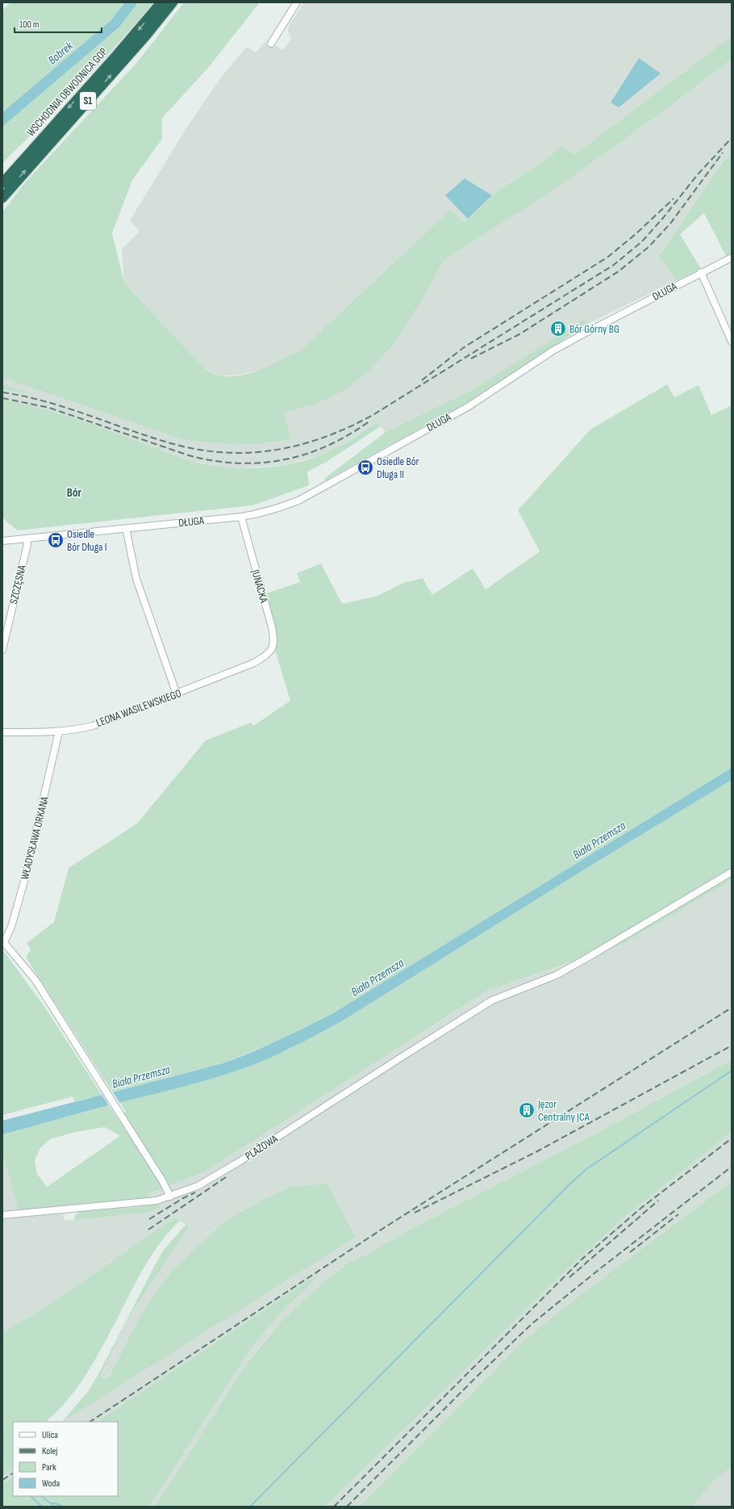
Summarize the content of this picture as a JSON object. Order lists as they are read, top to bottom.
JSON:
{
  "streets": {
    "highway": ["WSCHODNIA OBWODNICA GOP", "S1"],
    "street": [
      "DŁUGA",
      "SZCZĘSNA",
      "JUNACKA",
      "LEONA WASILEWSKIEGO",
      "WŁADYSŁAWA ORKANA",
      "PLAŻOWA"
    ]
  },
  "crossings": [
    ["DŁUGA", "SZCZĘSNA"],
    ["DŁUGA", "JUNACKA"],
    ["JUNACKA", "LEONA WASILEWSKIEGO"],
    ["LEONA WASILEWSKIEGO", "WŁADYSŁAWA ORKANA"]
  ],
  "districts": ["Bór"],
  "water": ["Bobrek", "Biała Przemsza"],
  "places": {
    "building": ["Bór Górny BG", "Jęzor Centralny JCA"],
    "bus stop": ["Osiedle Bór Długa II", "Osiedle Bór Długa I"]
  },
  "legend": [
    "Ulica",
    "Kolej",
    "Park",
    "Woda"
  ],
  "scale_bar": "100 m"
}
